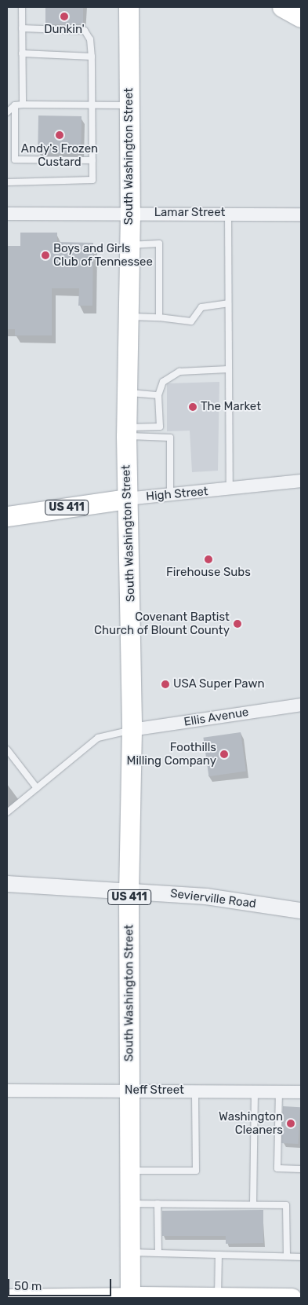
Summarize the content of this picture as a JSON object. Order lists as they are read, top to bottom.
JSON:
{
  "streets": {
    "main road": ["South Washington Street", "High Street", "US 411"],
    "street": [
      "Lamar Street",
      "Ellis Avenue",
      "Sevierville Road",
      "Neff Street"
    ]
  },
  "crossings": [
    ["South Washington Street", "Lamar Street"],
    ["South Washington Street", "High Street"],
    ["South Washington Street", "Ellis Avenue"],
    ["South Washington Street", "Sevierville Road"],
    ["South Washington Street", "Neff Street"]
  ],
  "places": [
    "Dunkin'",
    "Andy's Frozen Custard",
    "Boys and Girls Club of Tennessee",
    "The Market",
    "Firehouse Subs",
    "Covenant Baptist Church of Blount County",
    "USA Super Pawn",
    "Foothills Milling Company",
    "Washington Cleaners"
  ],
  "scale_bar": "50 m"
}
